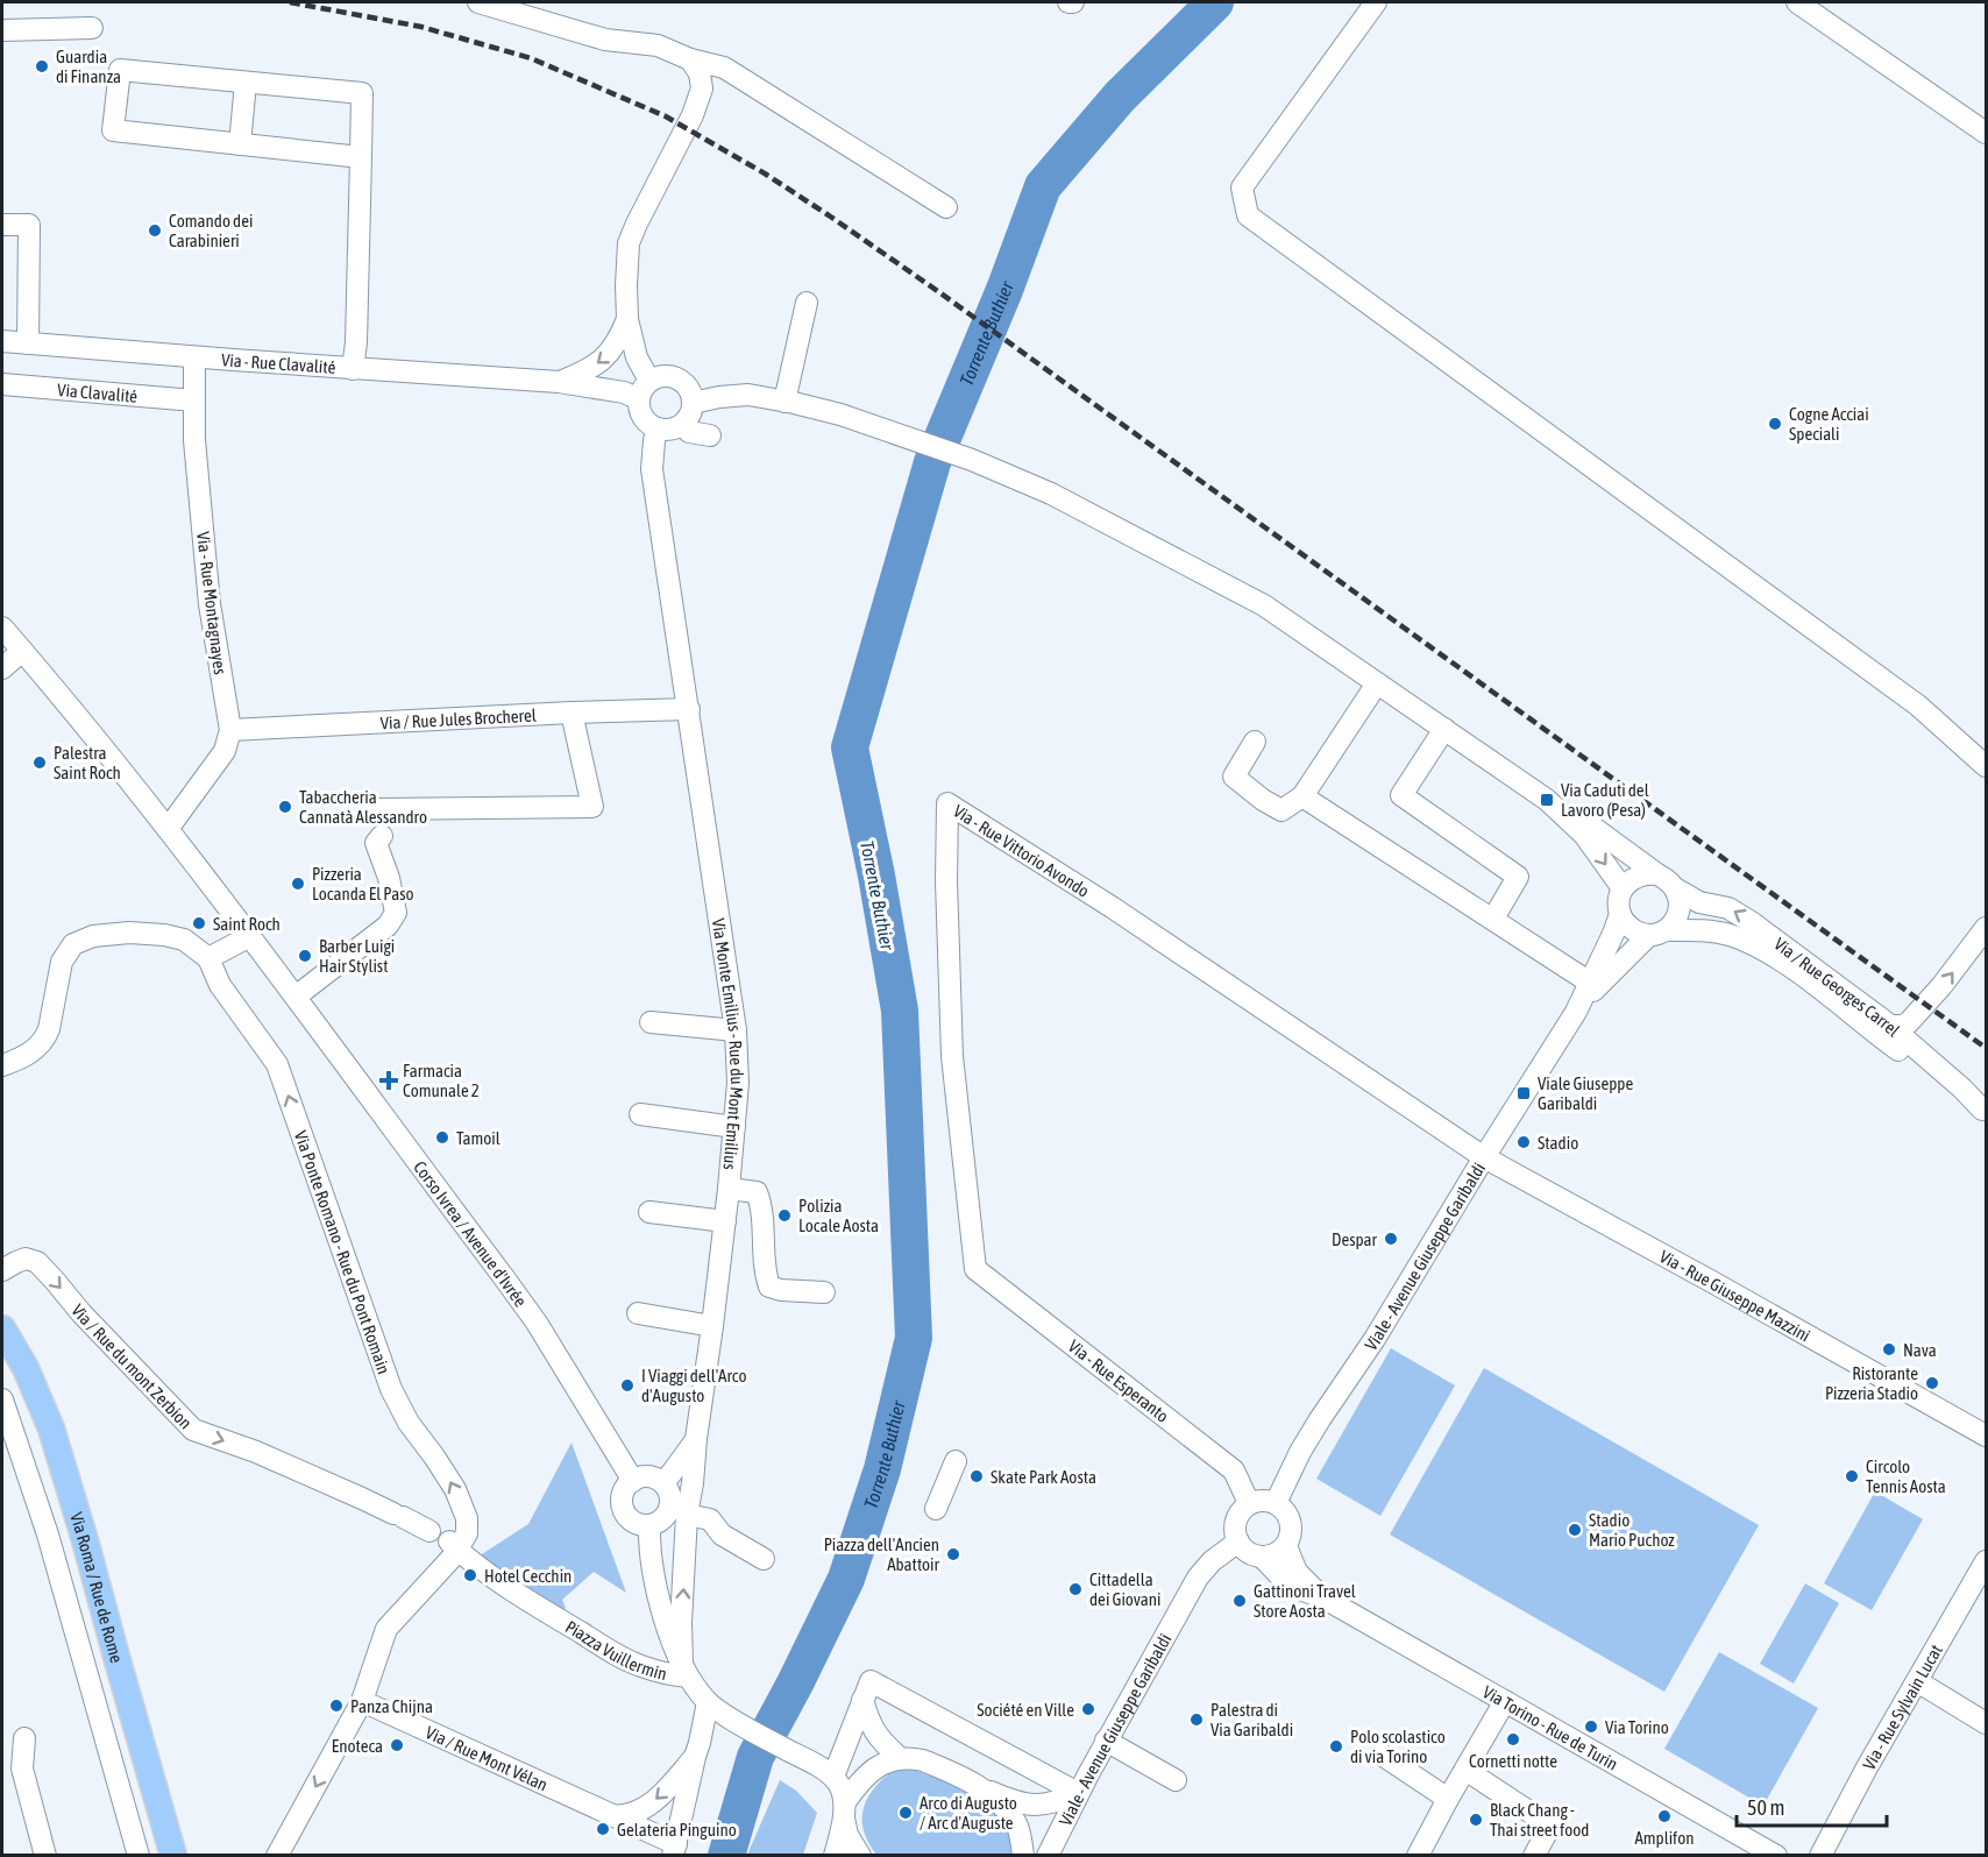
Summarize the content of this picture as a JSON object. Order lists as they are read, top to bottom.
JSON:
{
  "streets": {
    "main road": ["Via Roma / Rue de Rome"],
    "street": [
      "Via - Rue Clavalité",
      "Via Clavalité",
      "Via - Rue Montagnayes",
      "Via / Rue Jules Brocherel",
      "Via - Rue Vittorio Avondo",
      "Via / Rue Georges Carrel",
      "Via Monte Emilius - Rue du Mont Emilius",
      "Corso Ivrea / Avenue d'Ivrée",
      "Via Ponte Romano - Rue du Pont Romain",
      "Viale - Avenue Giuseppe Garibaldi",
      "Via - Rue Giuseppe Mazzini",
      "Via / Rue du mont Zerbion",
      "Via - Rue Esperanto",
      "Piazza Vuillermin",
      "Via - Rue Sylvain Lucat",
      "Via Torino - Rue de Turin",
      "Via / Rue Mont Vélan"
    ]
  },
  "crossings": [
    ["Via - Rue Clavalité", "Via - Rue Montagnayes"],
    ["Via Clavalité", "Via - Rue Montagnayes"],
    ["Via - Rue Montagnayes", "Via / Rue Jules Brocherel"],
    ["Via / Rue Jules Brocherel", "Via Monte Emilius - Rue du Mont Emilius"],
    ["Via - Rue Vittorio Avondo", "Viale - Avenue Giuseppe Garibaldi"],
    ["Via - Rue Vittorio Avondo", "Via - Rue Giuseppe Mazzini"],
    ["Via - Rue Vittorio Avondo", "Via - Rue Esperanto"],
    ["Via / Rue Georges Carrel", "Viale - Avenue Giuseppe Garibaldi"],
    ["Via Monte Emilius - Rue du Mont Emilius", "Piazza Vuillermin"],
    ["Via Ponte Romano - Rue du Pont Romain", "Via / Rue du mont Zerbion"],
    ["Viale - Avenue Giuseppe Garibaldi", "Via - Rue Giuseppe Mazzini"],
    ["Viale - Avenue Giuseppe Garibaldi", "Via - Rue Esperanto"],
    ["Viale - Avenue Giuseppe Garibaldi", "Via Torino - Rue de Turin"],
    ["Via / Rue du mont Zerbion", "Piazza Vuillermin"],
    ["Via - Rue Esperanto", "Via Torino - Rue de Turin"]
  ],
  "one_way": ["Via Ponte Romano - Rue du Pont Romain", "Via / Rue du mont Zerbion"],
  "water": ["Torrente Buthier"],
  "places": {
    "other": [
      "Guardia di Finanza",
      "Comando dei Carabinieri",
      "Cogne Acciai Speciali",
      "Palestra Saint Roch",
      "Tabaccheria Cannatà Alessandro",
      "Pizzeria Locanda El Paso",
      "Saint Roch",
      "Barber Luigi Hair Stylist",
      "Tamoil",
      "Stadio",
      "Polizia Locale Aosta",
      "Despar",
      "Nava",
      "Ristorante Pizzeria Stadio",
      "I Viaggi dell'Arco d'Augusto",
      "Skate Park Aosta",
      "Circolo Tennis Aosta",
      "Stadio Mario Puchoz",
      "Piazza dell'Ancien Abattoir",
      "Hotel Cecchin",
      "Cittadella dei Giovani",
      "Gattinoni Travel Store Aosta",
      "Panza Chijna",
      "Société en Ville",
      "Palestra di Via Garibaldi",
      "Via Torino",
      "Cornetti notte",
      "Enoteca",
      "Polo scolastico di via Torino",
      "Arco di Augusto / Arc d'Auguste",
      "Amplifon",
      "Black Chang - Thai street food",
      "Gelateria Pinguino"
    ],
    "transit": ["Via Caduti del Lavoro (Pesa)", "Viale Giuseppe Garibaldi"],
    "health": ["Farmacia Comunale 2"]
  },
  "scale_bar": "50 m"
}
